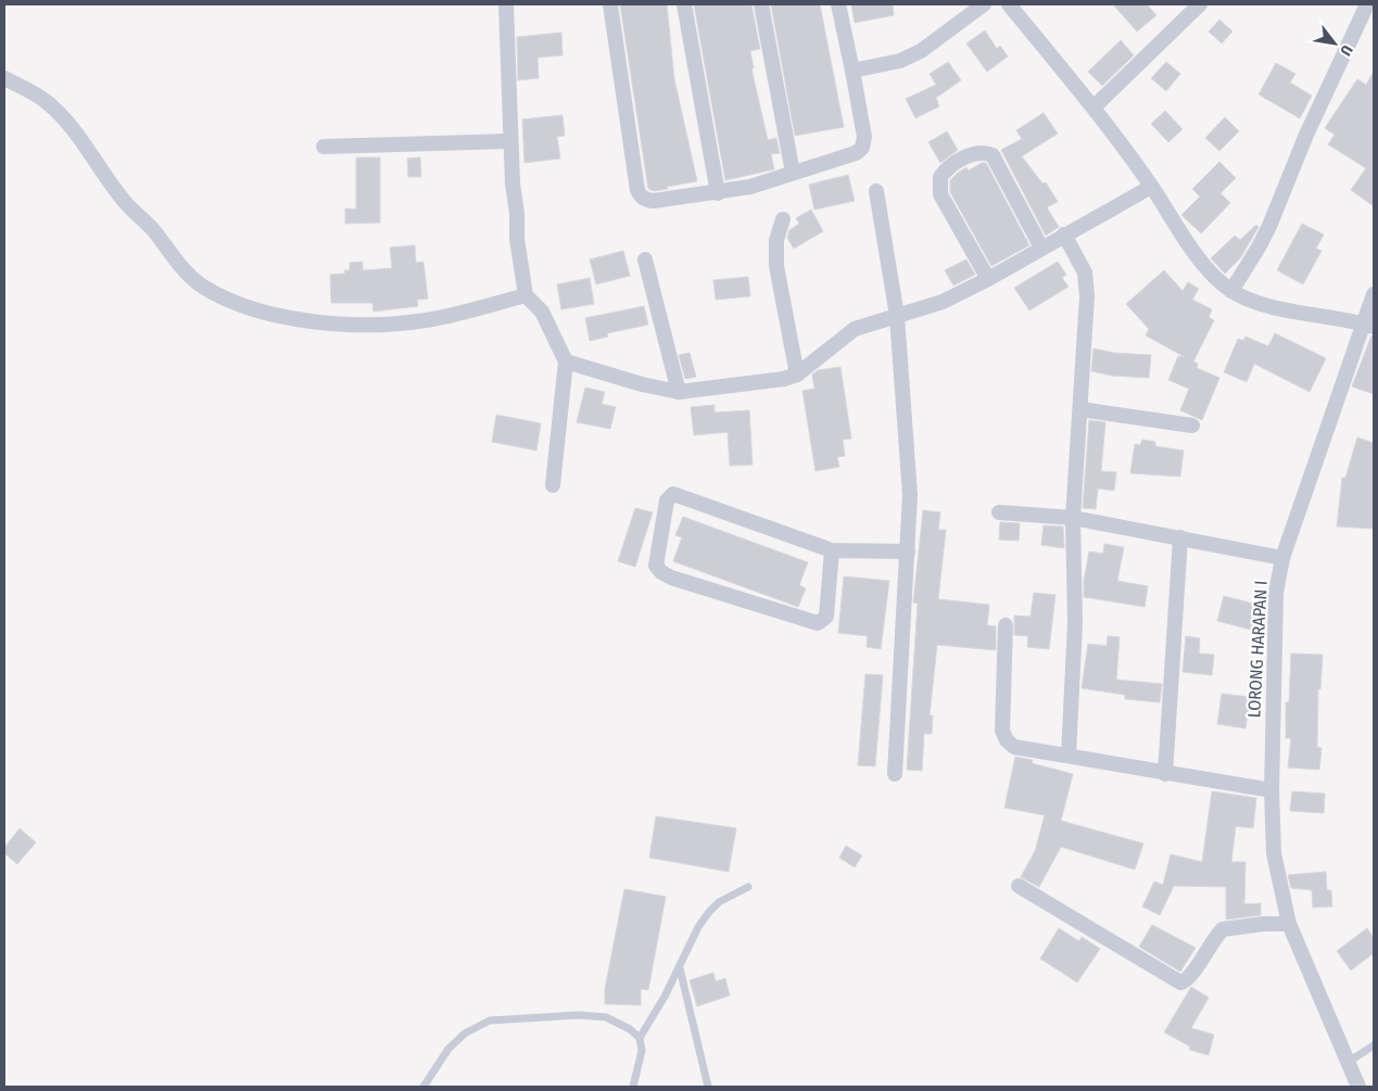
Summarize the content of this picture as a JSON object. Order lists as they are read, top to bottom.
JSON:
{
  "streets": {
    "street": ["LORONG HARAPAN I"]
  },
  "north": "bottom right"
}
